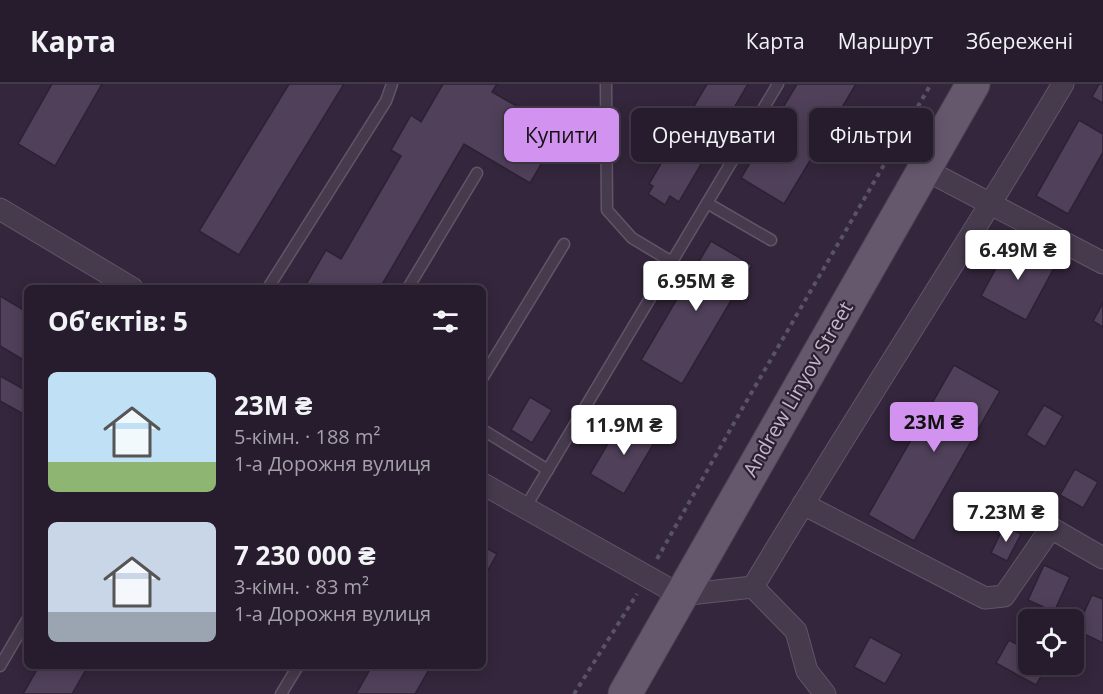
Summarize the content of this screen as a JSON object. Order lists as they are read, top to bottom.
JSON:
{
  "streets": {
    "main road": ["Andrew Linyov Street"]
  },
  "page": {
    "header": "Карта",
    "nav": ["Карта", "Маршрут", "Збережені"],
    "chip": ["Купити", "Орендувати", "Фільтри"],
    "price": [
      "6.49M ₴",
      "6.95M ₴",
      "23M ₴",
      "11.9M ₴",
      "7.23M ₴"
    ],
    "heading": "Об’єктів: 5",
    "list": [
      {
        "name": "23M ₴",
        "note": "5-кімн. · 188 m² · 1-а Дорожня вулиця"
      },
      {
        "name": "7 230 000 ₴",
        "note": "3-кімн. · 83 m² · 1-а Дорожня вулиця"
      }
    ]
  }
}
